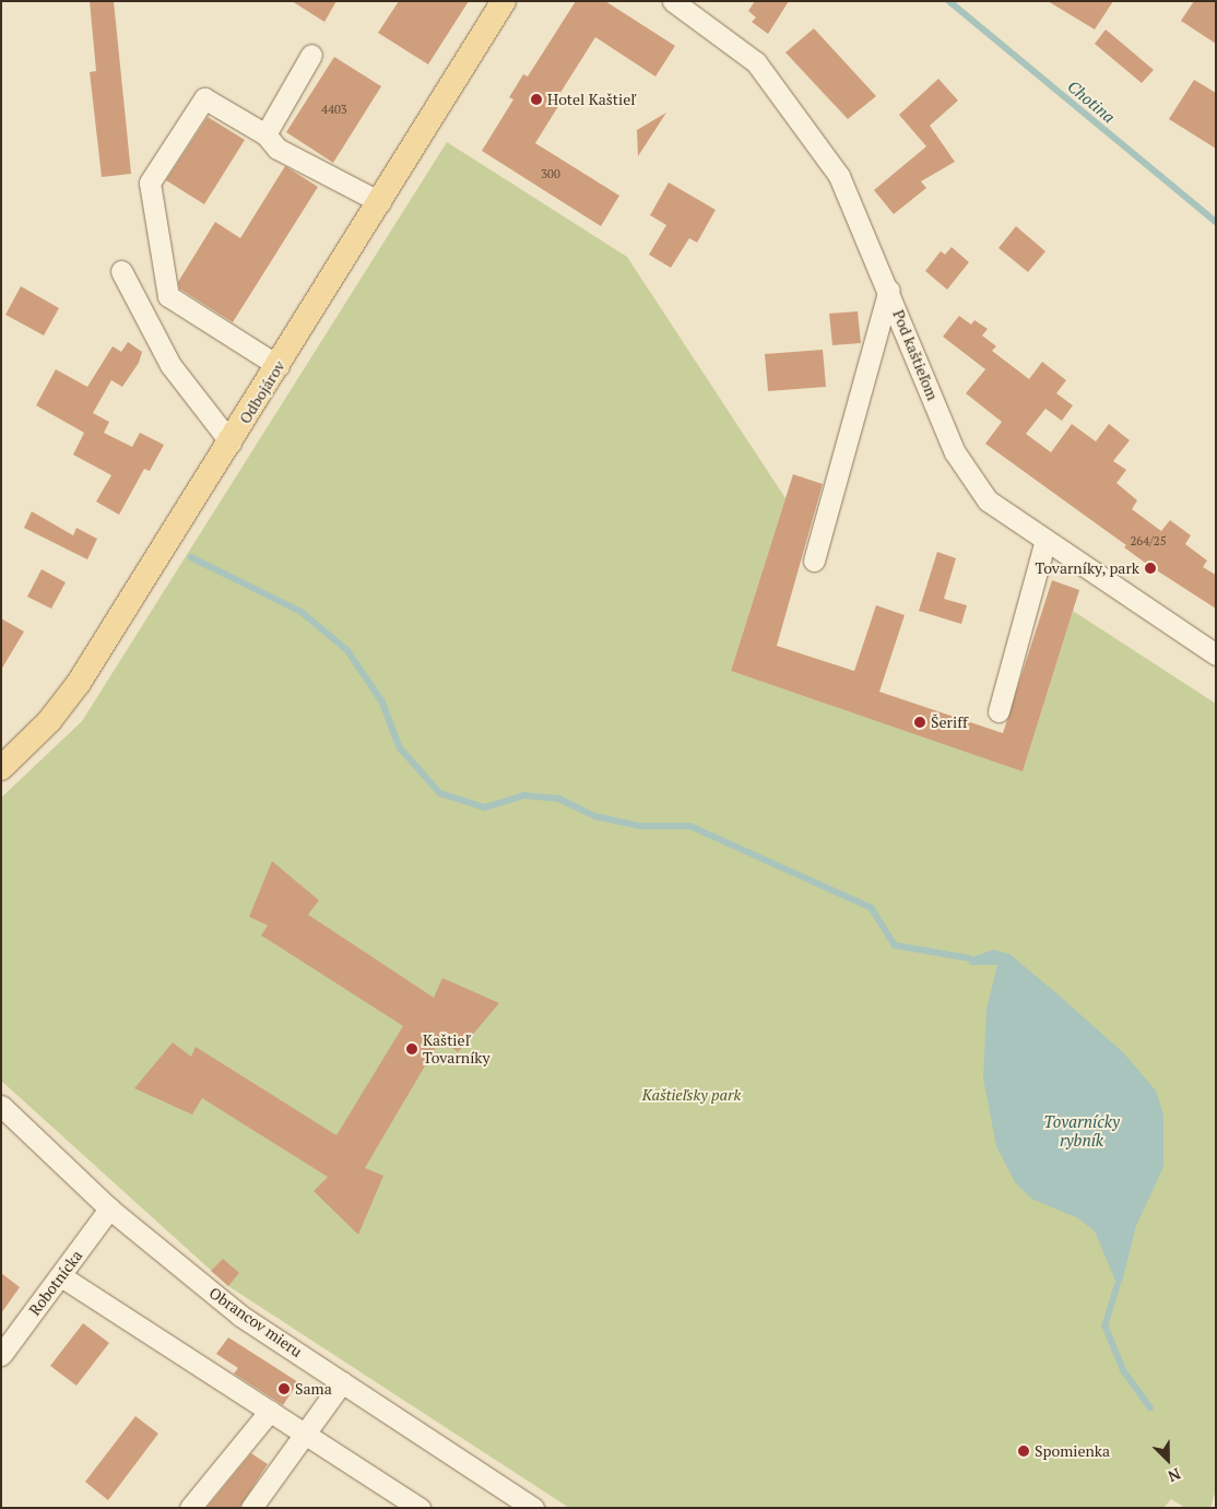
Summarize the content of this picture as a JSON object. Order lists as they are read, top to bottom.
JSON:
{
  "streets": {
    "main road": ["Odbojárov"],
    "street": ["Pod kaštieľom", "Robotnícka", "Obrancov mieru"]
  },
  "crossings": [
    ["Robotnícka", "Obrancov mieru"]
  ],
  "water": ["Chotina", "Tovarnícky rybník"],
  "parks": ["Kaštieľsky park"],
  "places": [
    "Hotel Kaštieľ",
    "Tovarníky, park",
    "Šeriff",
    "Kaštieľ Tovarníky",
    "Sama",
    "Spomienka"
  ],
  "house_numbers": ["4403", "300", "264/25"],
  "north": "bottom right"
}
